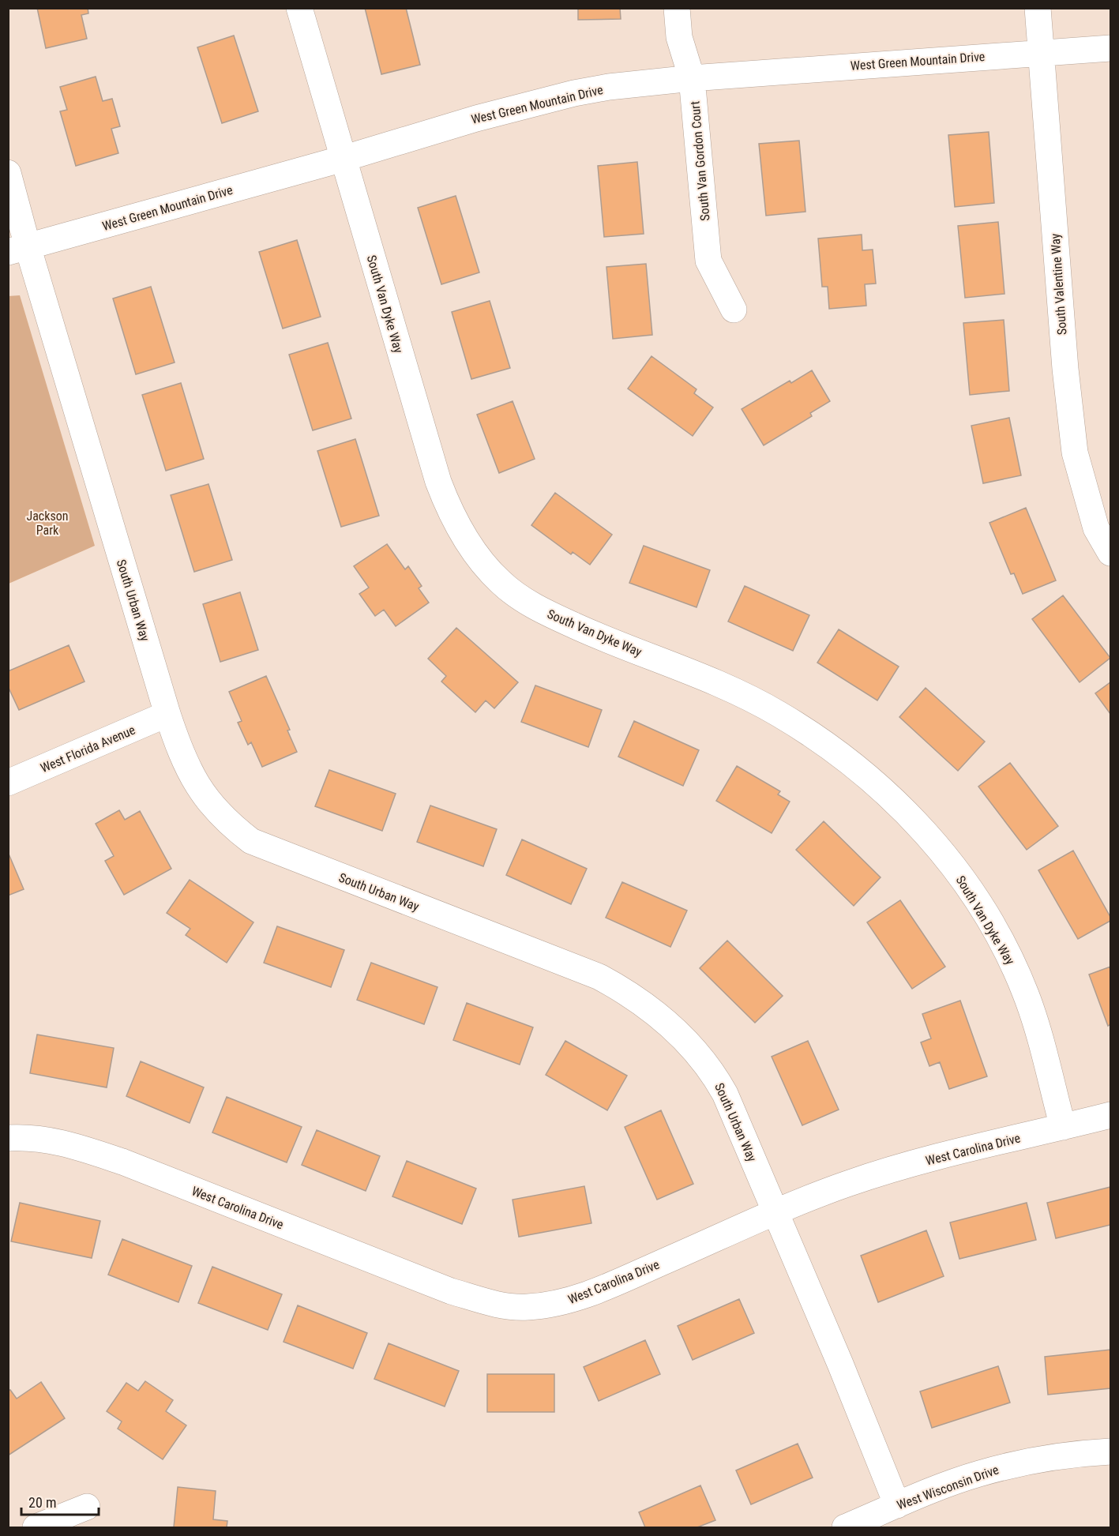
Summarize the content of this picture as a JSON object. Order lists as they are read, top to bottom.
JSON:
{
  "streets": {
    "street": [
      "West Green Mountain Drive",
      "South Van Gordon Court",
      "South Valentine Way",
      "South Van Dyke Way",
      "South Urban Way",
      "West Florida Avenue",
      "West Carolina Drive",
      "West Wisconsin Drive"
    ]
  },
  "crossings": [
    ["West Green Mountain Drive", "South Van Gordon Court"],
    ["West Green Mountain Drive", "South Valentine Way"],
    ["West Green Mountain Drive", "South Van Dyke Way"],
    ["West Green Mountain Drive", "South Urban Way"],
    ["South Van Dyke Way", "West Carolina Drive"],
    ["South Urban Way", "West Florida Avenue"],
    ["South Urban Way", "West Carolina Drive"],
    ["South Urban Way", "West Wisconsin Drive"]
  ],
  "parks": ["Jackson Park"],
  "scale_bar": "20 m"
}
